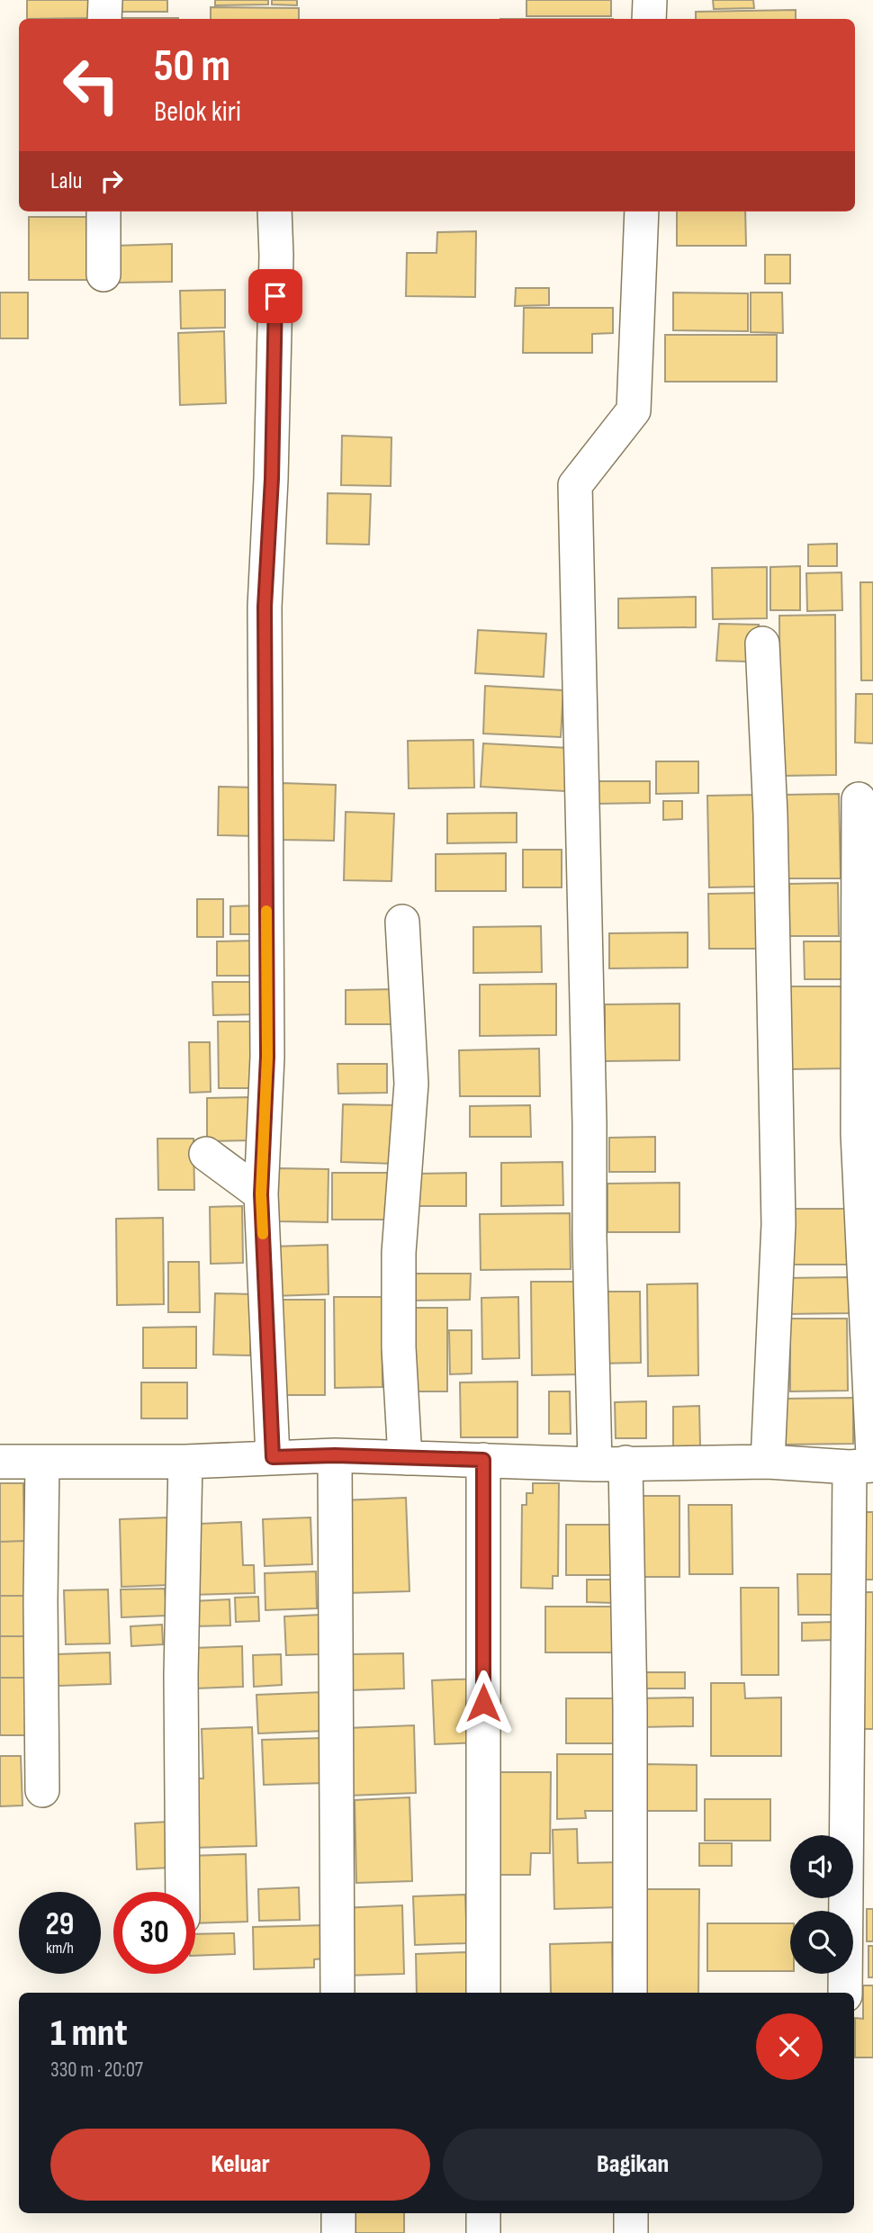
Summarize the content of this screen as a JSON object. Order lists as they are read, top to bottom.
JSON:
{
  "page": {
    "turn": ["50 m", "Belok kiri"],
    "then": "Lalu",
    "speed": "29 km/h",
    "limit": "30",
    "heading": ["1 mnt", "330 m · 20:07"],
    "buttons": ["Keluar", "Bagikan"]
  }
}
